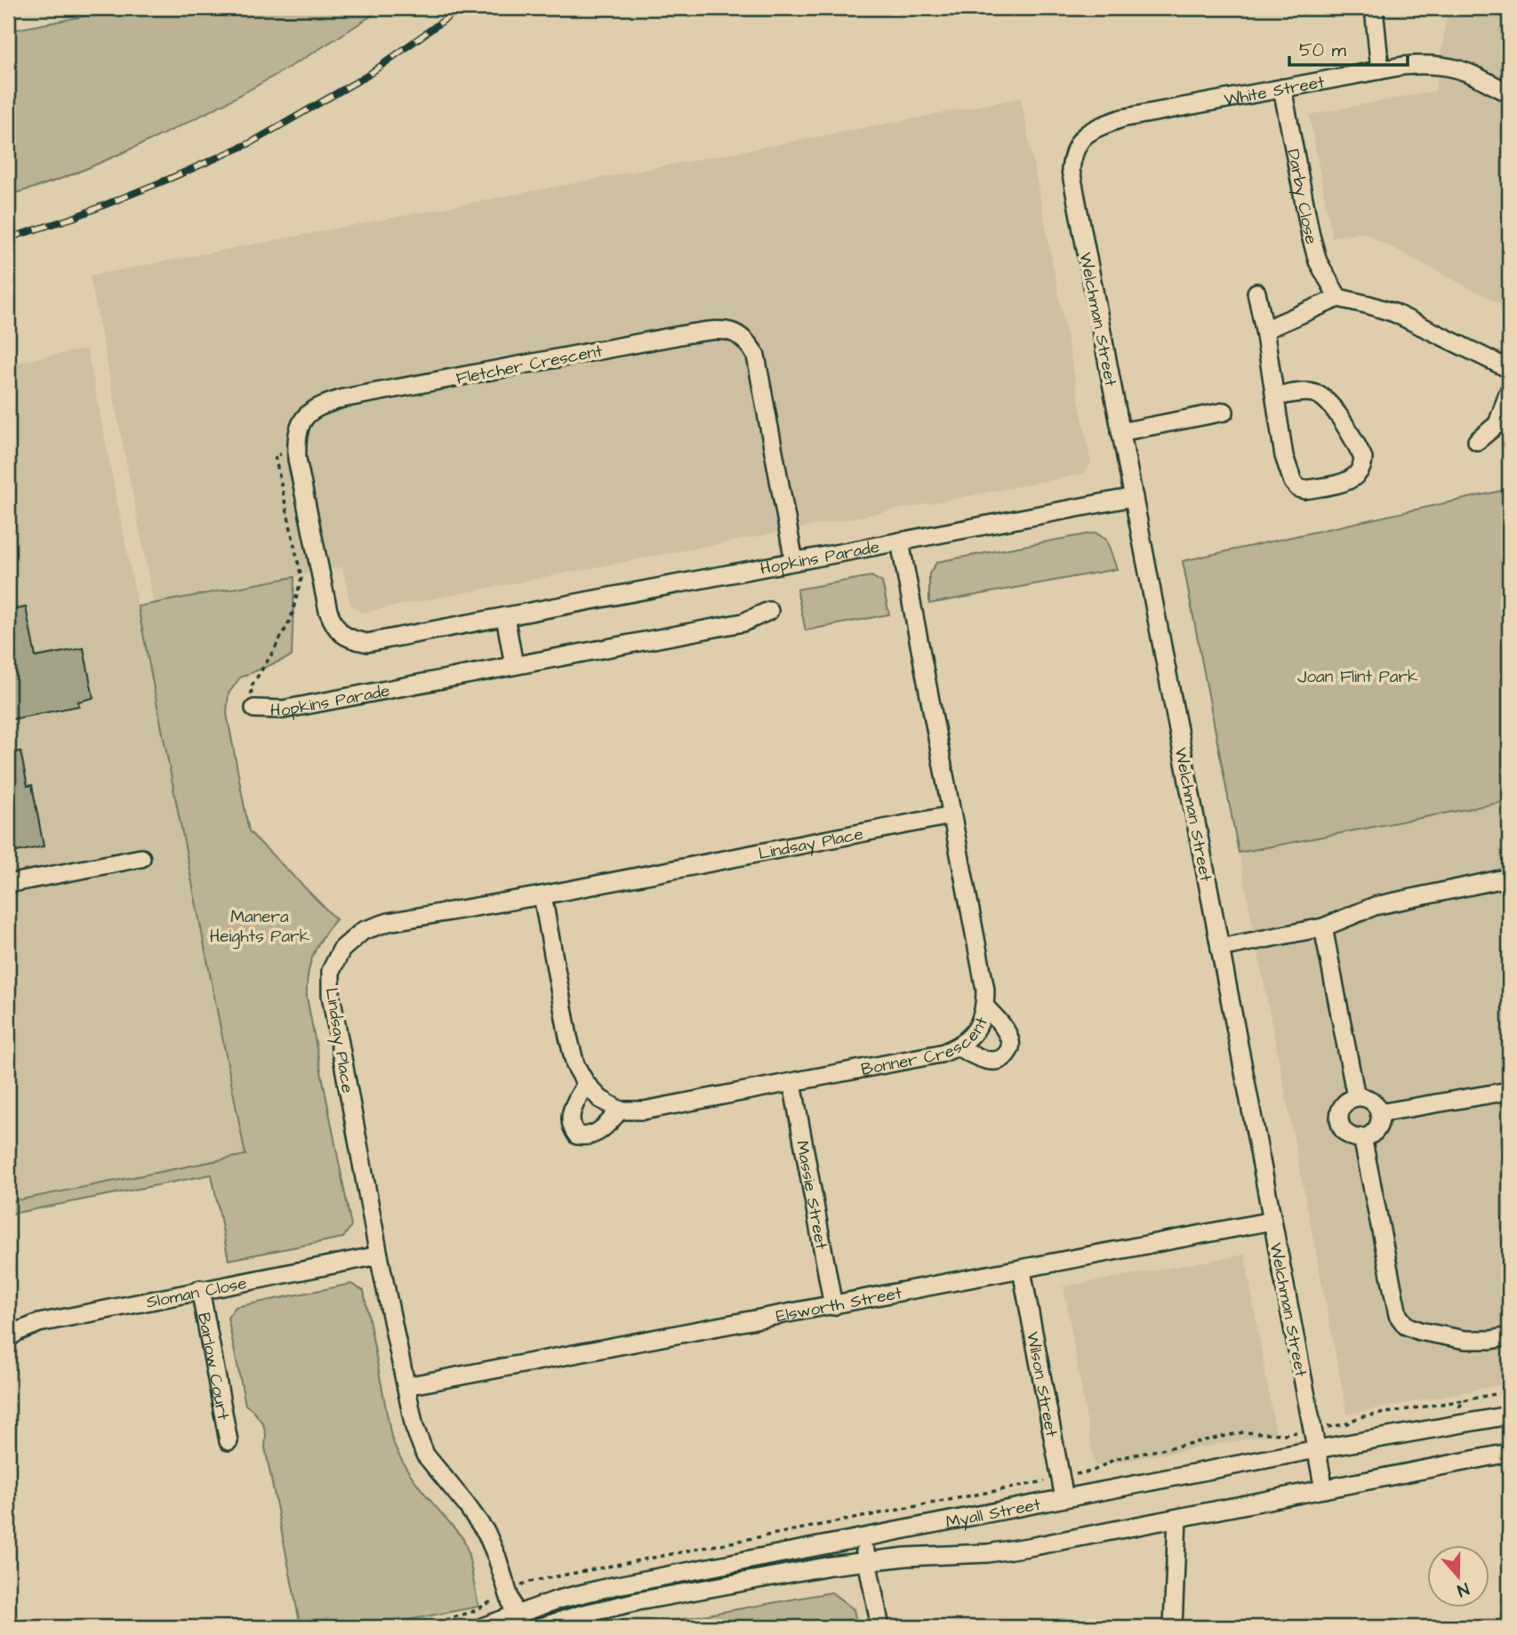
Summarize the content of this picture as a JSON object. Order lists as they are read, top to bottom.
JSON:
{
  "streets": {
    "street": [
      "White Street",
      "Darby Close",
      "Welchman Street",
      "Fletcher Crescent",
      "Hopkins Parade",
      "Lindsay Place",
      "Bonner Crescent",
      "Massie Street",
      "Sloman Close",
      "Elsworth Street",
      "Barlow Court",
      "Wilson Street",
      "Myall Street"
    ]
  },
  "crossings": [
    ["White Street", "Darby Close"],
    ["White Street", "Welchman Street"],
    ["Welchman Street", "Hopkins Parade"],
    ["Welchman Street", "Elsworth Street"],
    ["Welchman Street", "Myall Street"],
    ["Fletcher Crescent", "Hopkins Parade"],
    ["Hopkins Parade", "Bonner Crescent"],
    ["Lindsay Place", "Bonner Crescent"],
    ["Lindsay Place", "Sloman Close"],
    ["Lindsay Place", "Elsworth Street"],
    ["Lindsay Place", "Myall Street"],
    ["Bonner Crescent", "Massie Street"],
    ["Massie Street", "Elsworth Street"],
    ["Sloman Close", "Barlow Court"],
    ["Elsworth Street", "Wilson Street"],
    ["Wilson Street", "Myall Street"]
  ],
  "parks": ["Joan Flint Park", "Manera Heights Park"],
  "scale_bar": "50 m",
  "north": "bottom"
}
